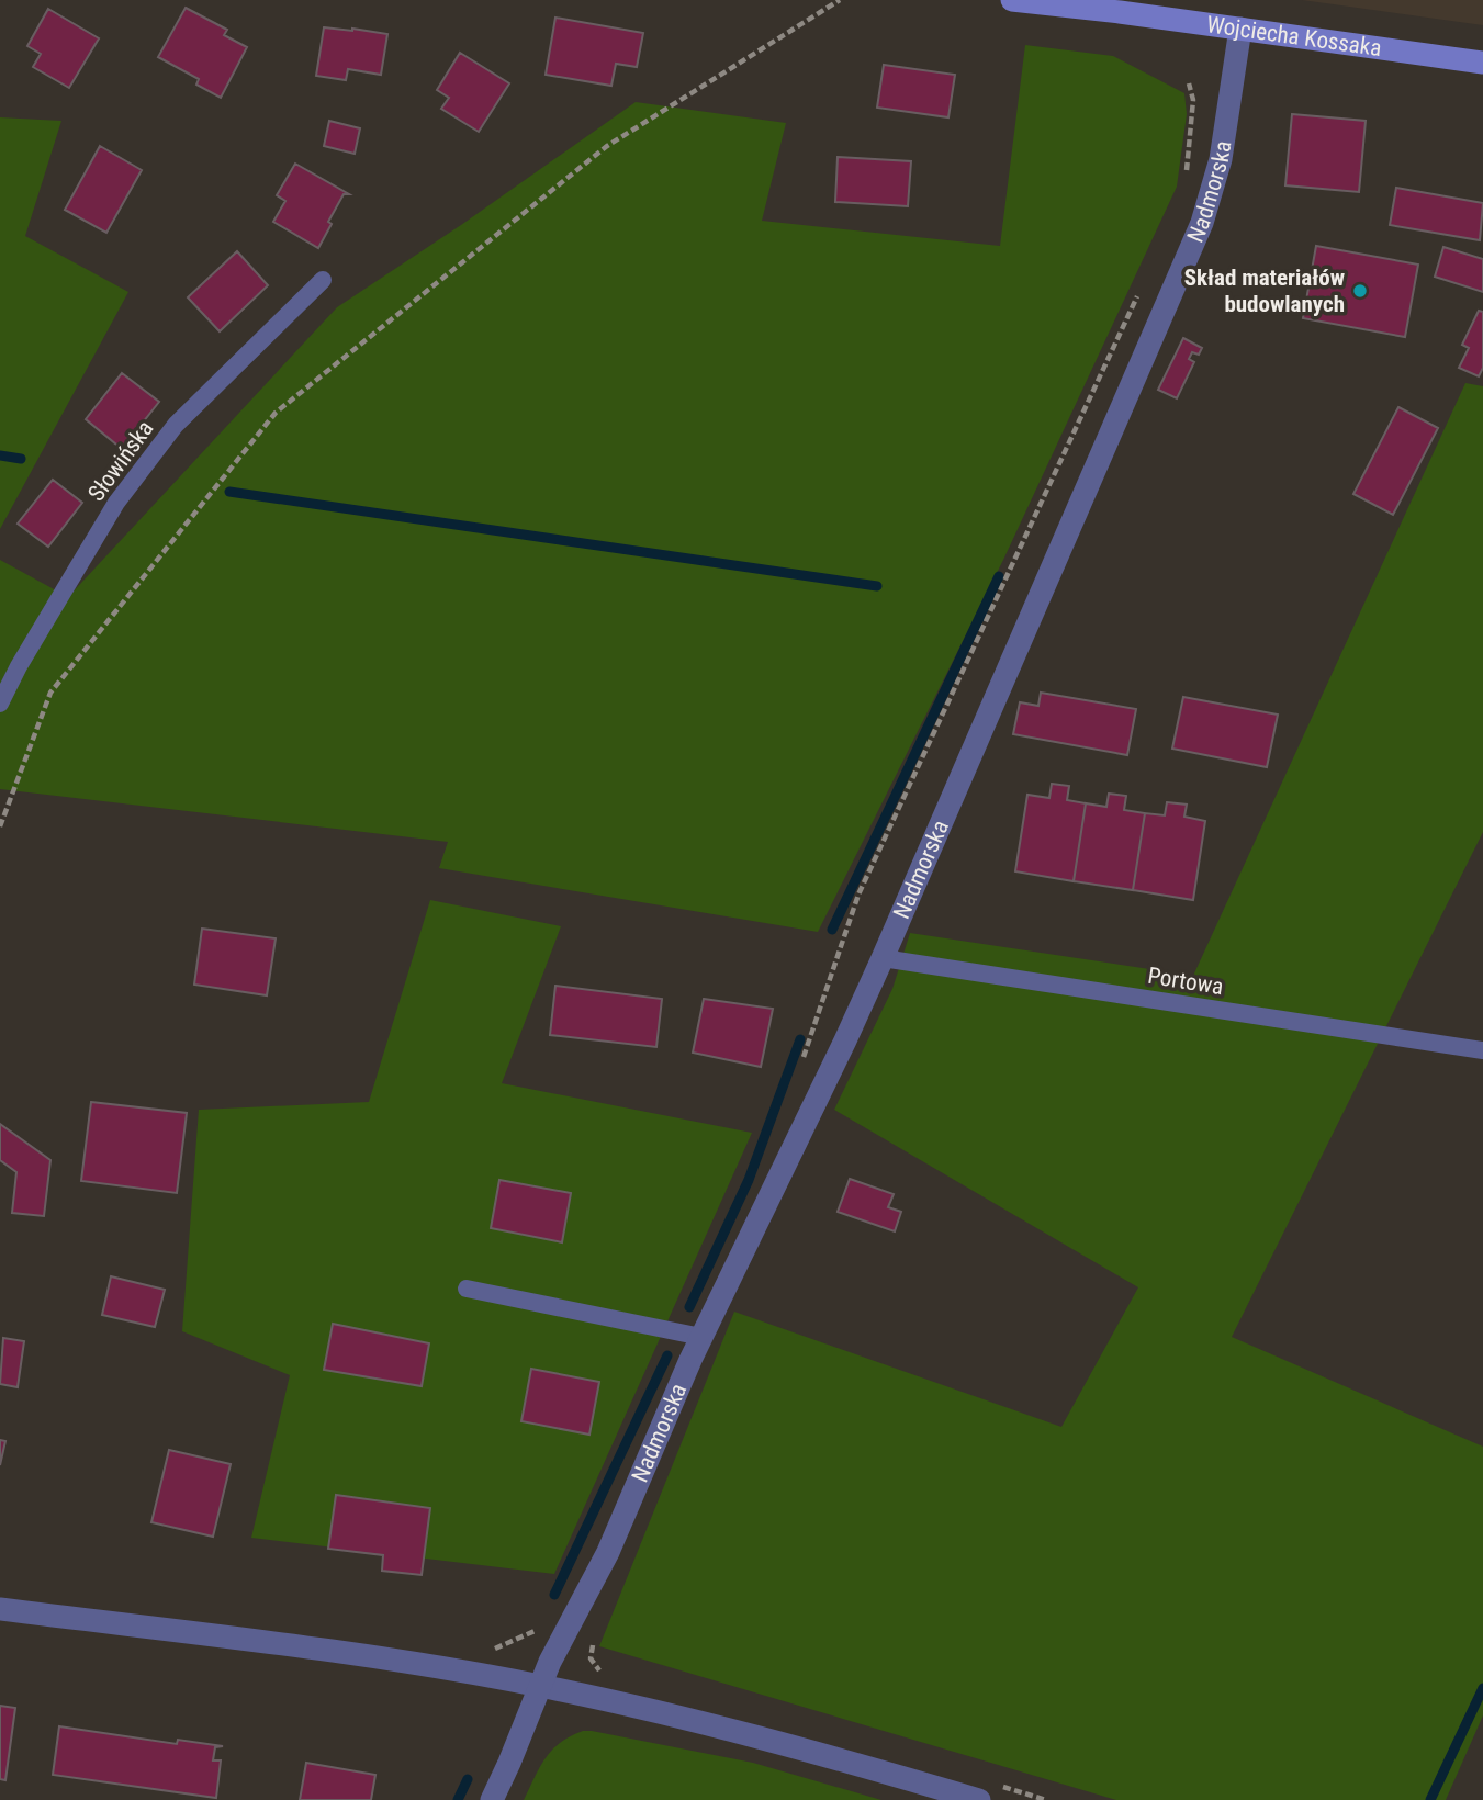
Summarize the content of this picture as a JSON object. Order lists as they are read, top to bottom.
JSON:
{
  "streets": {
    "main road": ["Wojciecha Kossaka"],
    "street": ["Nadmorska"],
    "lane": ["Słowińska", "Portowa"]
  },
  "crossings": [
    ["Wojciecha Kossaka", "Nadmorska"],
    ["Nadmorska", "Portowa"]
  ],
  "places": ["Skład materiałów budowlanych"]
}
